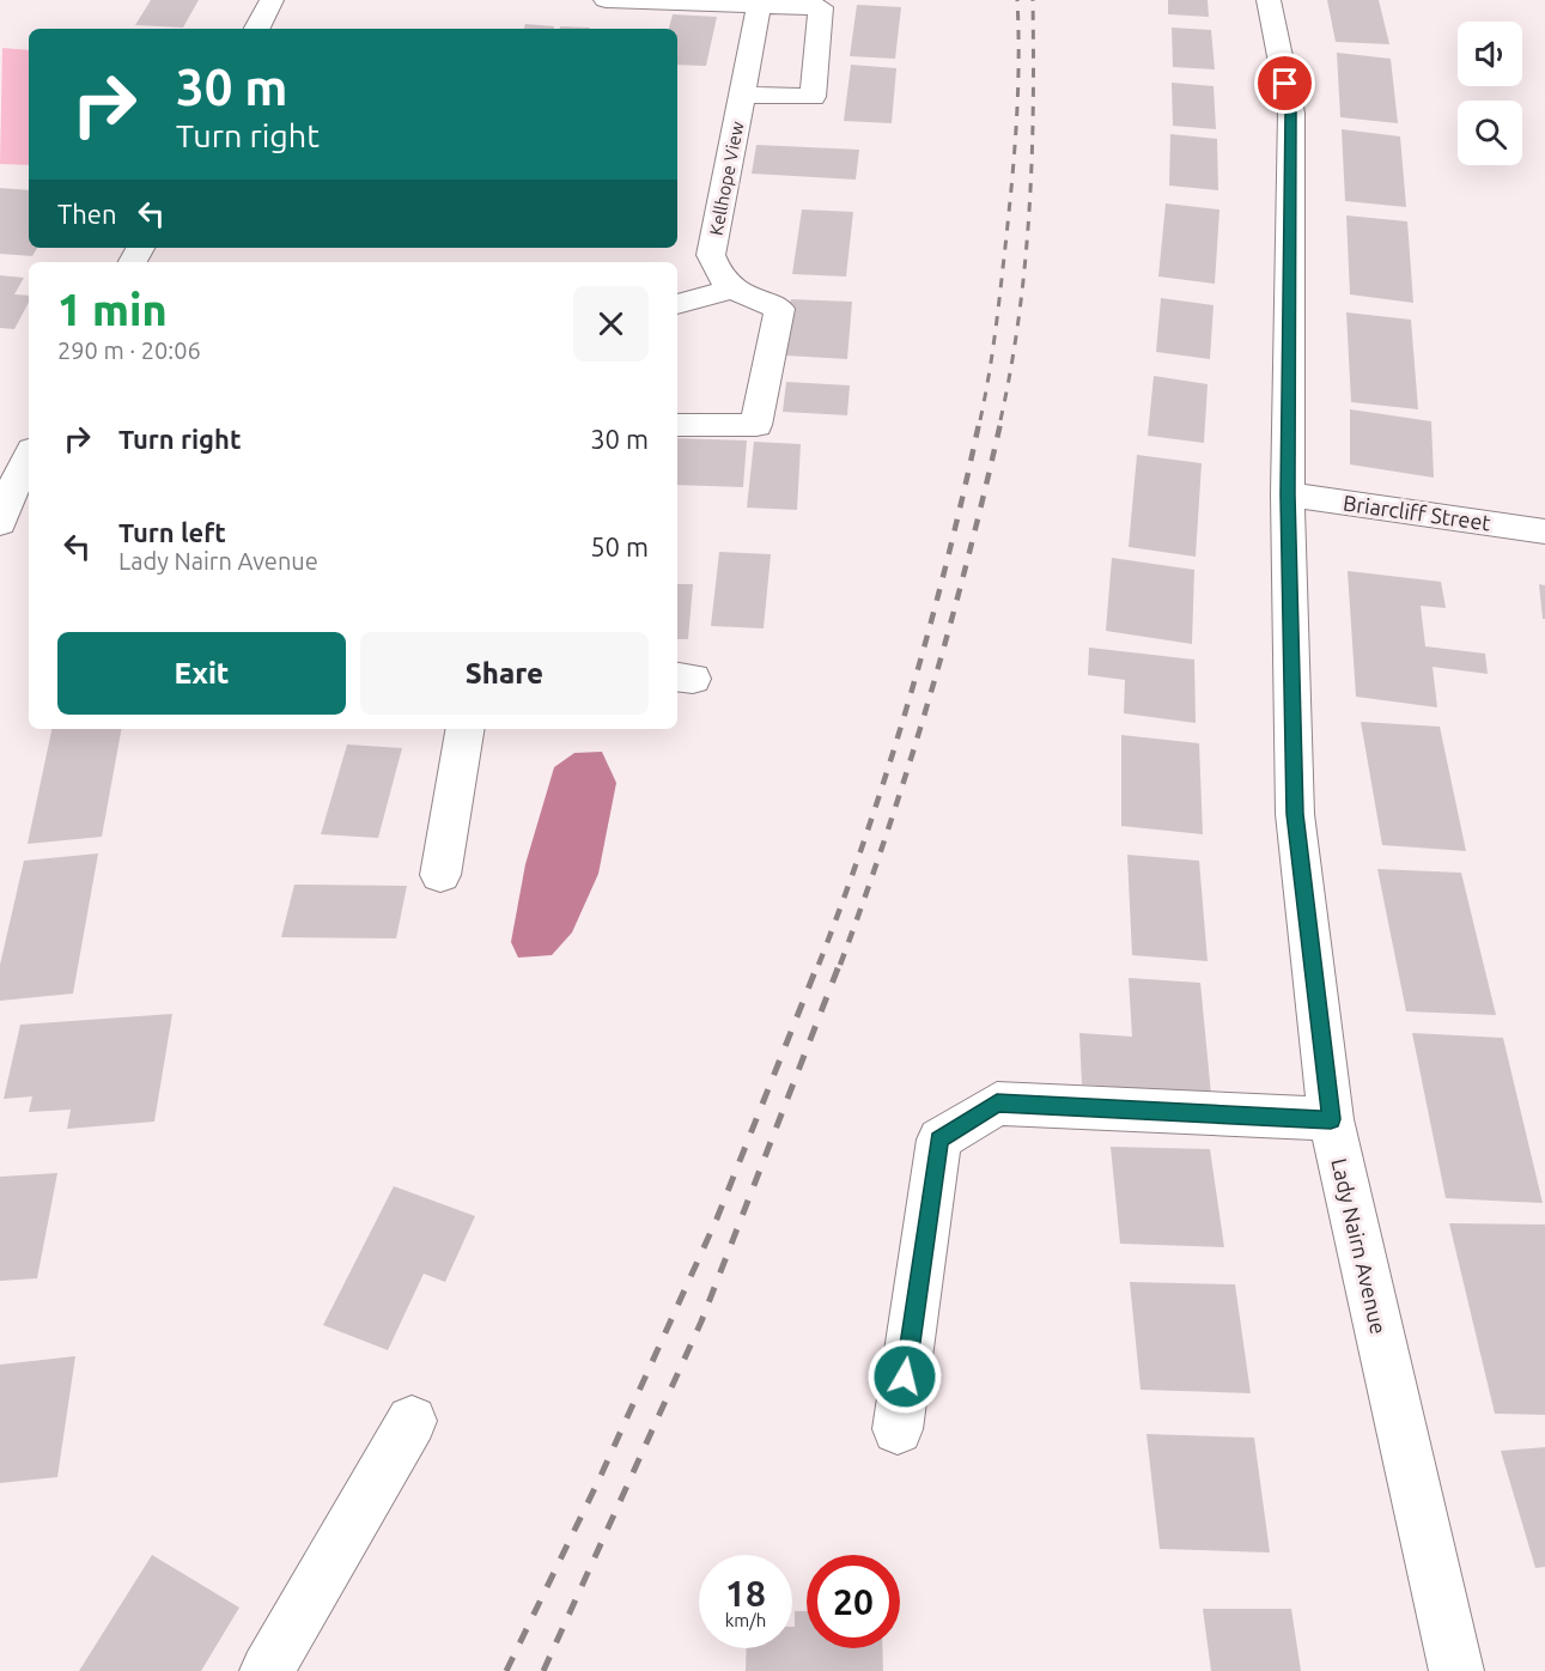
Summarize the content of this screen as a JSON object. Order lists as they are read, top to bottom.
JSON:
{
  "streets": {
    "street": ["Kellhope View", "Briarcliff Street", "Lady Nairn Avenue"]
  },
  "crossings": [
    ["Briarcliff Street", "Lady Nairn Avenue"]
  ],
  "page": {
    "turn": ["30 m", "Turn right"],
    "then": "Then",
    "heading": ["1 min", "290 m · 20:06"],
    "list": [
      {
        "name": "Turn right",
        "value": "30 m"
      },
      {
        "name": "Turn left",
        "note": "Lady Nairn Avenue",
        "value": "50 m"
      }
    ],
    "buttons": ["Exit", "Share"],
    "speed": "18 km/h",
    "limit": "20"
  }
}
